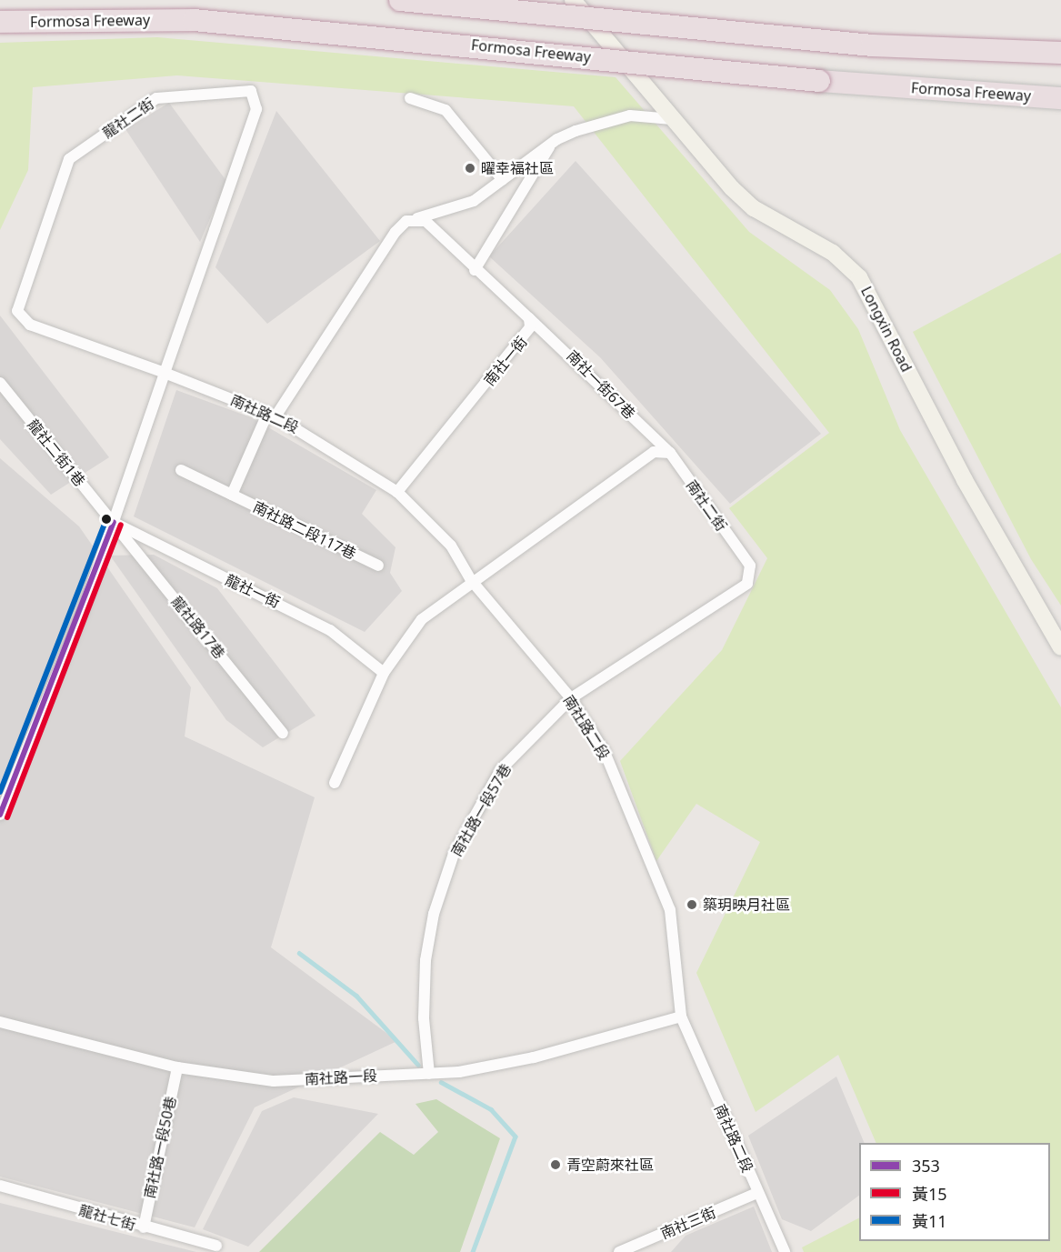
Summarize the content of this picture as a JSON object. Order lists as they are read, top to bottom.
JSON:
{
  "streets": {
    "highway": ["Formosa Freeway"],
    "street": [
      "龍社二街",
      "Longxin Road",
      "南社一街",
      "南社一街67巷",
      "南社路二段",
      "龍社二街1巷",
      "南社二街",
      "南社路二段117巷",
      "龍社一街",
      "龍社路17巷",
      "南社路一段57巷",
      "南社路一段",
      "南社路一段50巷",
      "龍社七街",
      "南社三街"
    ]
  },
  "crossings": [
    ["龍社二街", "南社路二段"],
    ["龍社二街", "龍社二街1巷"],
    ["龍社二街", "龍社一街"],
    ["龍社二街", "龍社路17巷"],
    ["南社一街", "南社一街67巷"],
    ["南社一街", "南社路二段"],
    ["南社一街67巷", "南社二街"],
    ["南社路二段", "南社二街"],
    ["南社路二段", "南社路一段57巷"],
    ["南社路二段", "南社路一段"],
    ["南社路二段", "南社三街"],
    ["龍社二街1巷", "龍社一街"],
    ["龍社二街1巷", "龍社路17巷"],
    ["南社二街", "南社路一段57巷"],
    ["龍社一街", "龍社路17巷"],
    ["南社路一段57巷", "南社路一段"],
    ["南社路一段", "南社路一段50巷"],
    ["南社路一段50巷", "龍社七街"]
  ],
  "places": ["曜幸福社區", "築玥映月社區", "青空蔚來社區"],
  "lines": ["transit line 黃11", "transit line 353", "transit line 黃15"],
  "legend": ["353", "黃15", "黃11"]
}
